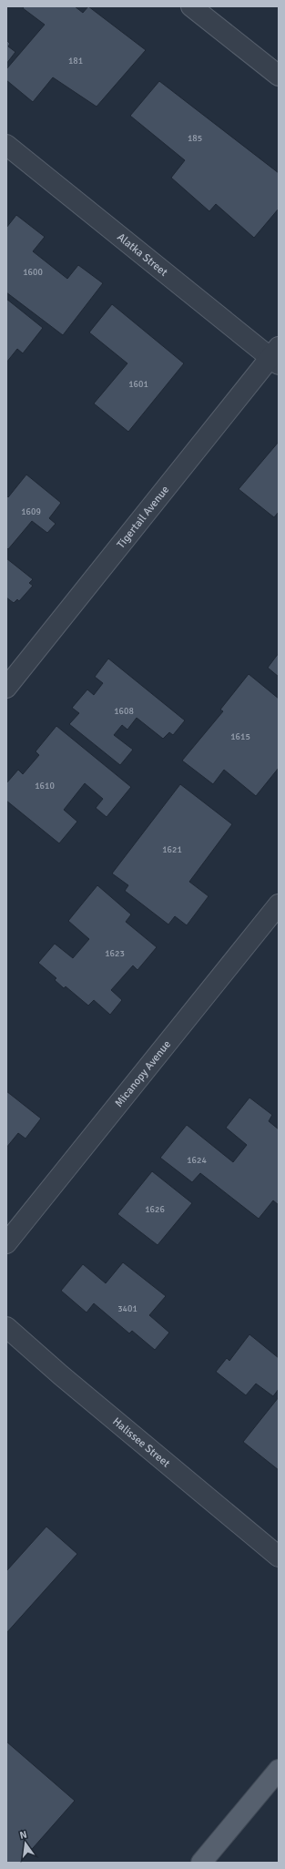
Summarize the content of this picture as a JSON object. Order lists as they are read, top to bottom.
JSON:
{
  "streets": {
    "street": [
      "Alatka Street",
      "Tigertail Avenue",
      "Micanopy Avenue",
      "Halissee Street"
    ]
  },
  "crossings": [
    ["Alatka Street", "Tigertail Avenue"]
  ],
  "house_numbers": [
    "181",
    "185",
    "1600",
    "1601",
    "1609",
    "1608",
    "1615",
    "1610",
    "1621",
    "1623",
    "1624",
    "1626",
    "3401"
  ],
  "north": "top"
}
